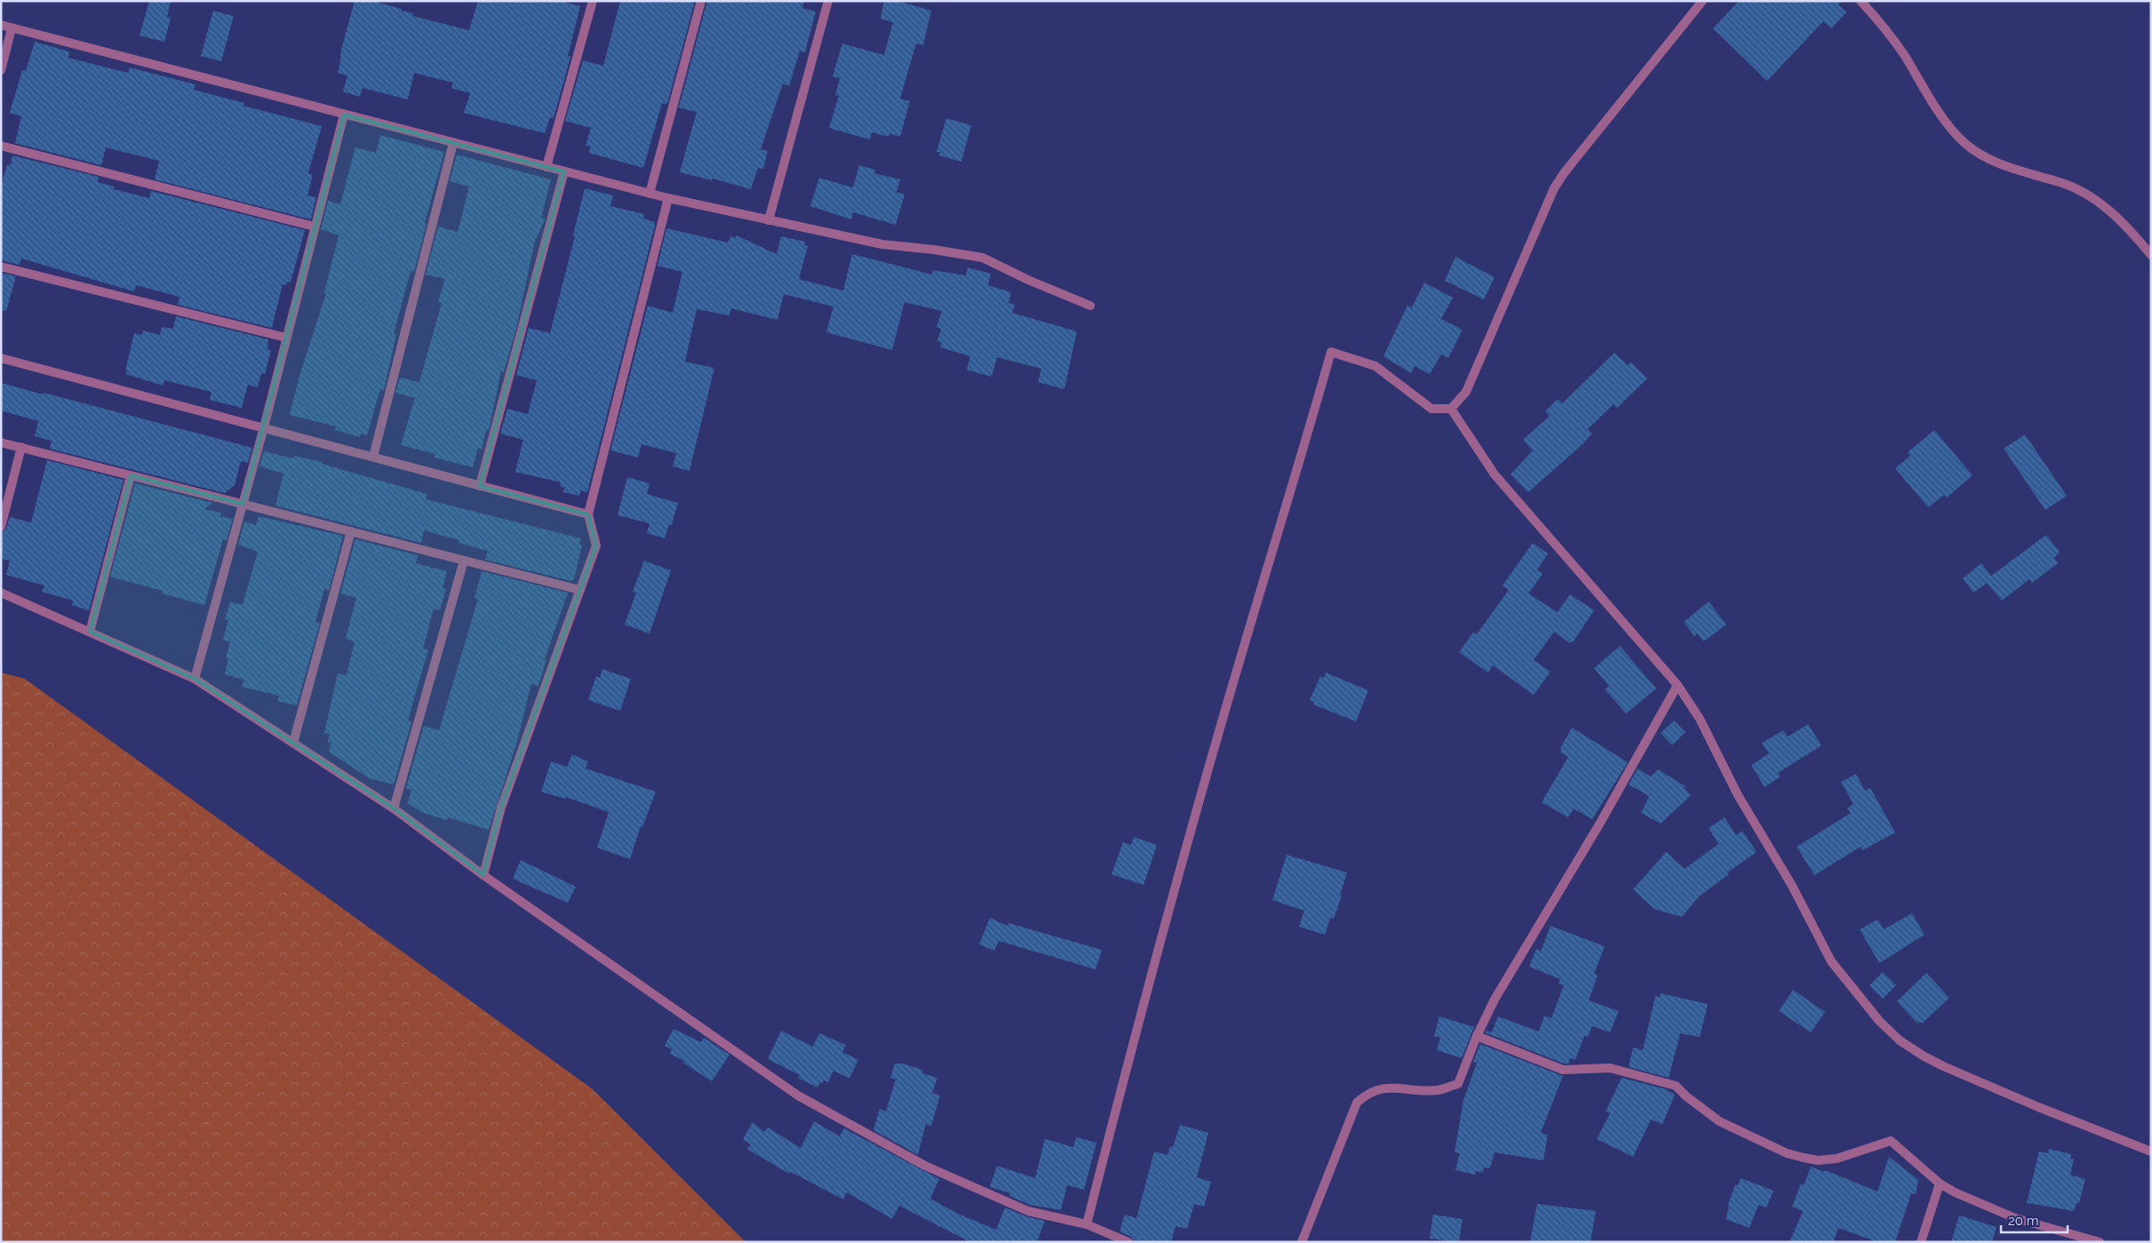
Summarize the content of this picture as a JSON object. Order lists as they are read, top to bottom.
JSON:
{
  "scale_bar": "20 m"
}
